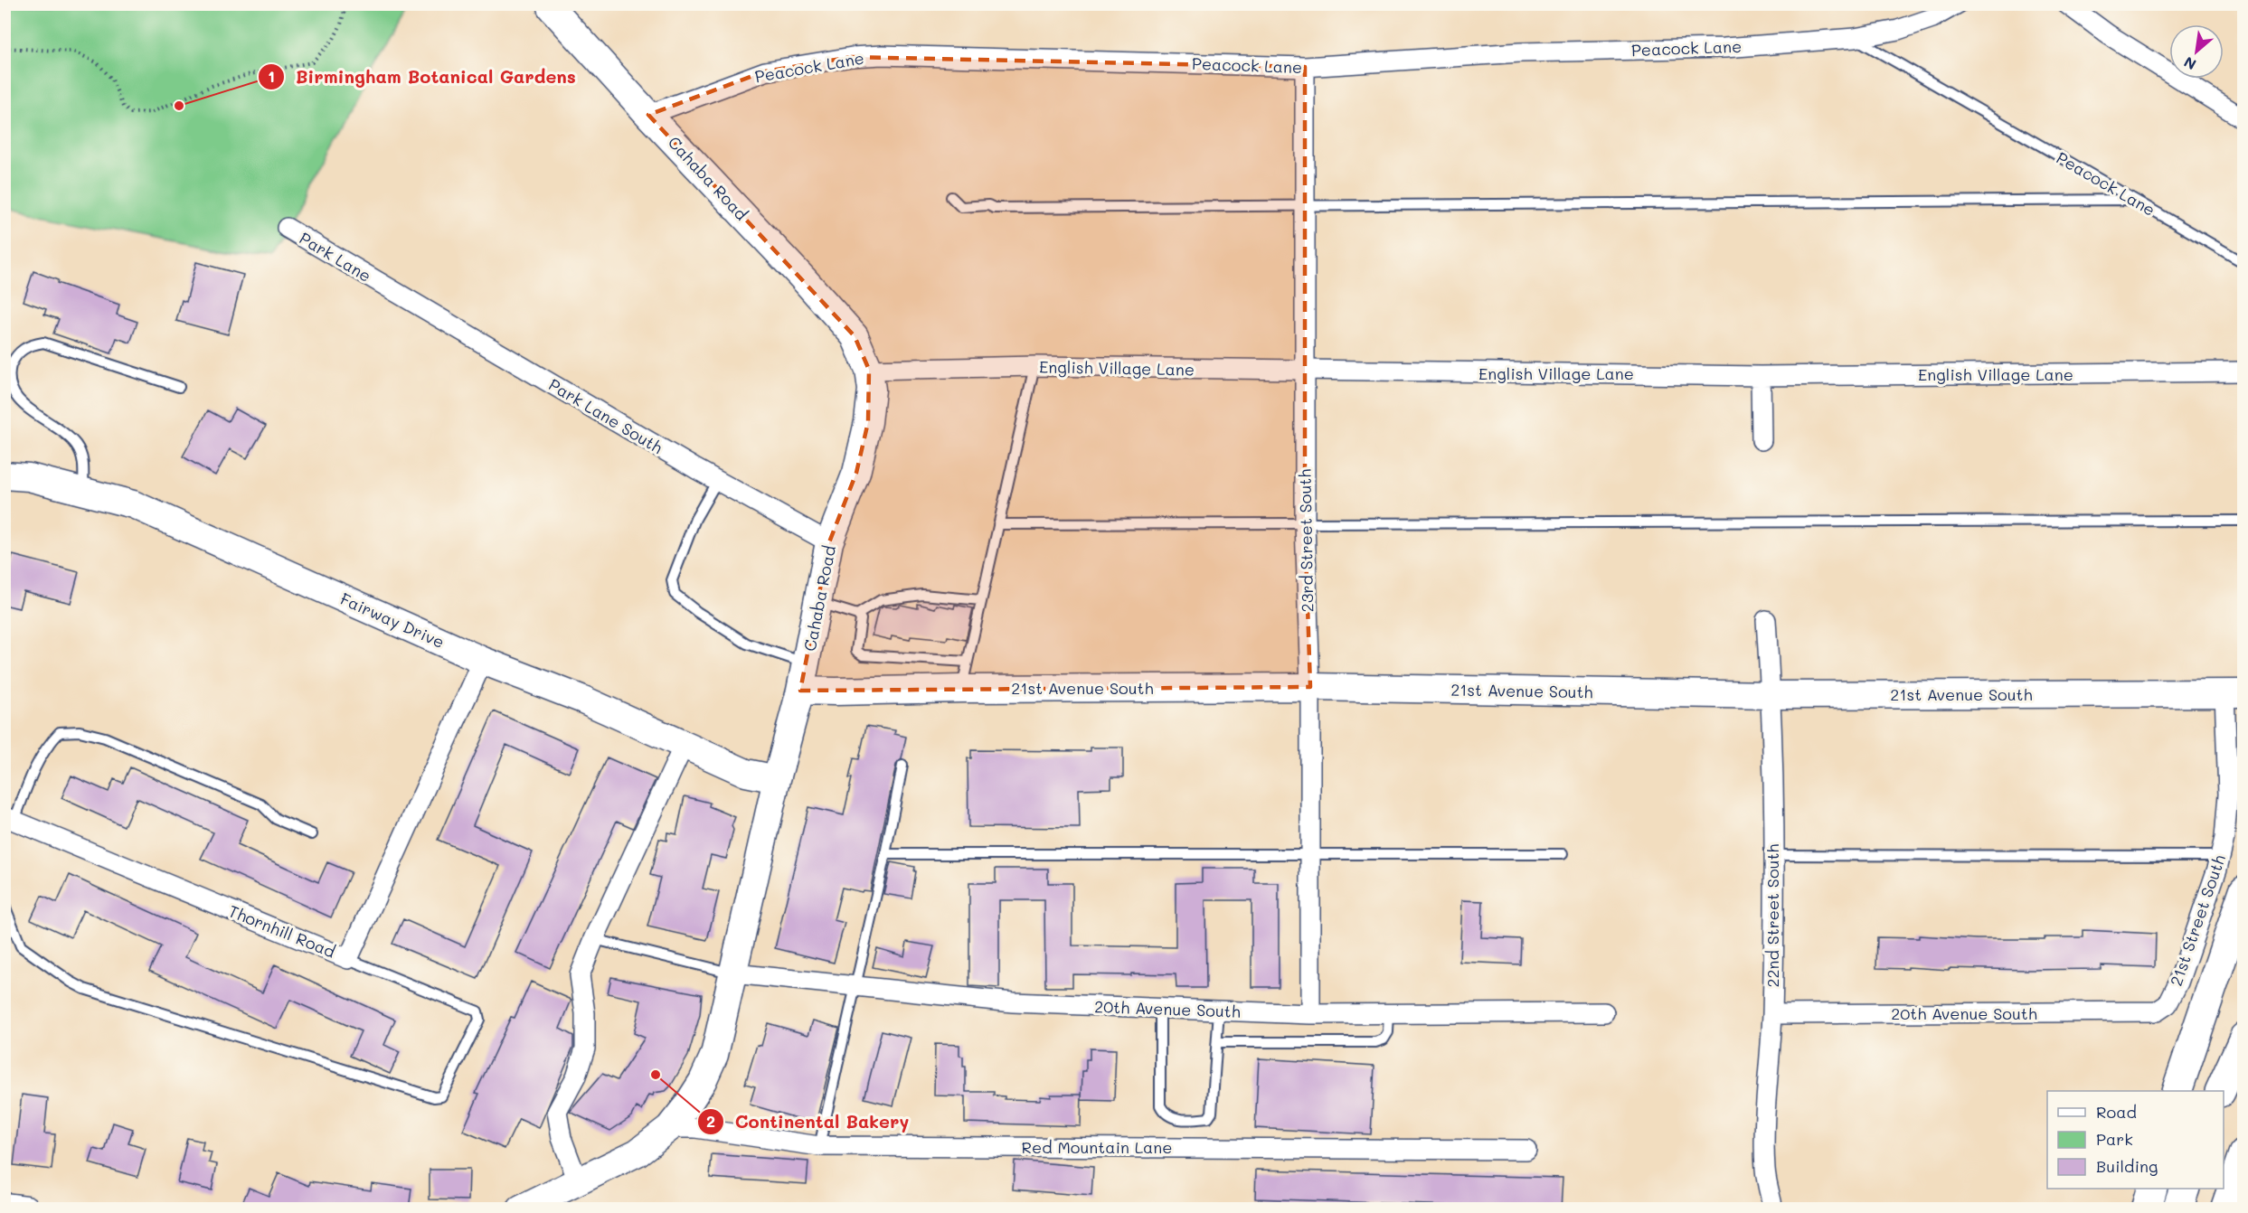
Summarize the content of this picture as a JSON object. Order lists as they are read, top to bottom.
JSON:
{
  "streets": {
    "street": [
      "Peacock Lane",
      "Cahaba Road",
      "Park Lane",
      "English Village Lane",
      "Park Lane South",
      "23rd Street South",
      "Fairway Drive",
      "21st Avenue South",
      "22nd Street South",
      "21st Street South",
      "Thornhill Road",
      "20th Avenue South",
      "Red Mountain Lane"
    ]
  },
  "crossings": [
    ["Peacock Lane", "Cahaba Road"],
    ["Peacock Lane", "23rd Street South"],
    ["Cahaba Road", "English Village Lane"],
    ["Cahaba Road", "Park Lane South"],
    ["Cahaba Road", "Fairway Drive"],
    ["Cahaba Road", "21st Avenue South"],
    ["Cahaba Road", "20th Avenue South"],
    ["Cahaba Road", "Red Mountain Lane"],
    ["Park Lane", "Park Lane South"],
    ["English Village Lane", "23rd Street South"],
    ["23rd Street South", "21st Avenue South"],
    ["23rd Street South", "20th Avenue South"],
    ["Fairway Drive", "Thornhill Road"],
    ["21st Avenue South", "22nd Street South"],
    ["21st Avenue South", "21st Street South"],
    ["22nd Street South", "20th Avenue South"],
    ["21st Street South", "20th Avenue South"]
  ],
  "places": ["Birmingham Botanical Gardens", "Continental Bakery"],
  "legend": ["Road", "Park", "Building"],
  "north": "bottom left"
}
